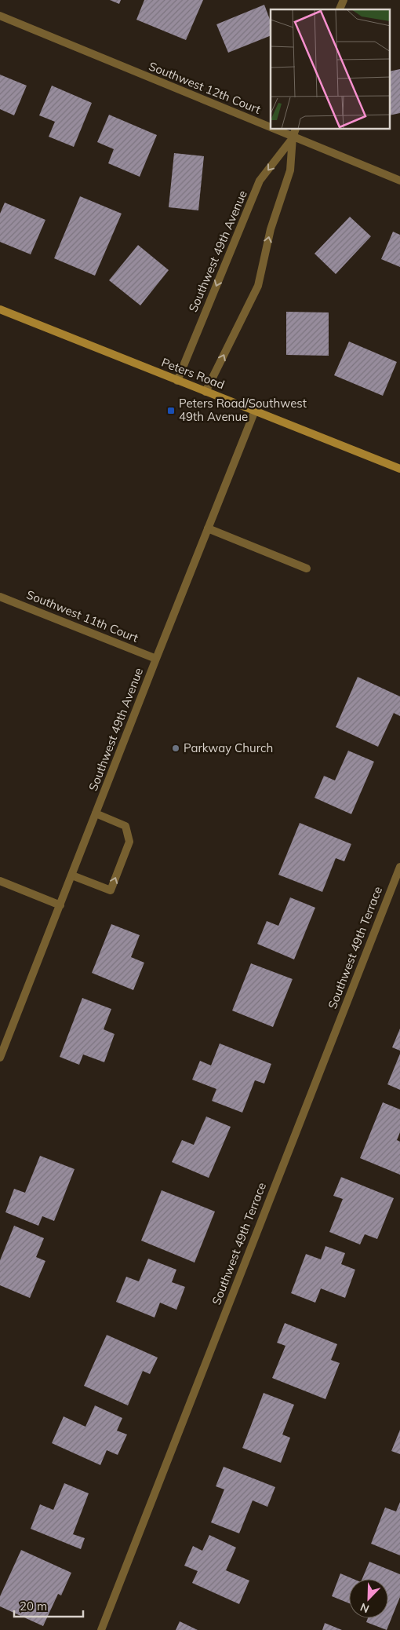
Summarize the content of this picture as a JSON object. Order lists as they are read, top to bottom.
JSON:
{
  "streets": {
    "main road": ["Peters Road"],
    "street": [
      "Southwest 12th Court",
      "Southwest 49th Avenue",
      "Southwest 11th Court",
      "Southwest 49th Terrace"
    ]
  },
  "crossings": [
    ["Southwest 12th Court", "Southwest 49th Avenue"],
    ["Southwest 49th Avenue", "Peters Road"],
    ["Southwest 49th Avenue", "Southwest 11th Court"]
  ],
  "places": {
    "transit": ["Peters Road/Southwest 49th Avenue"],
    "other": ["Parkway Church"]
  },
  "scale_bar": "20 m",
  "north": "bottom left"
}
